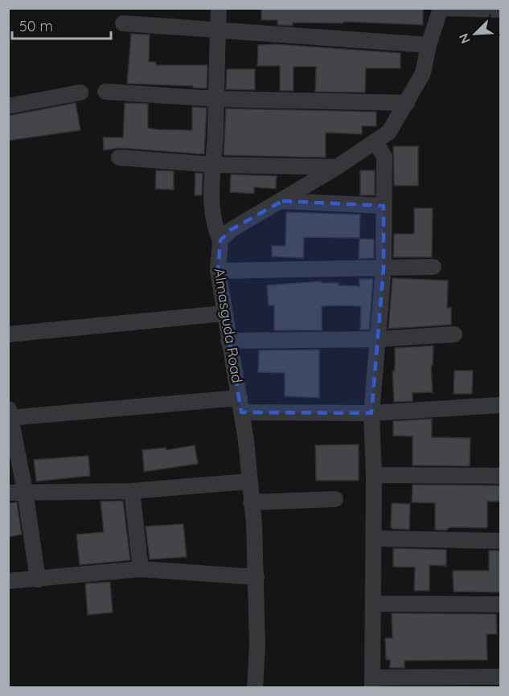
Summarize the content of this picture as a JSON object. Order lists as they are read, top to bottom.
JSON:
{
  "streets": {
    "street": ["Almasguda Road"]
  },
  "scale_bar": "50 m",
  "north": "bottom left"
}
